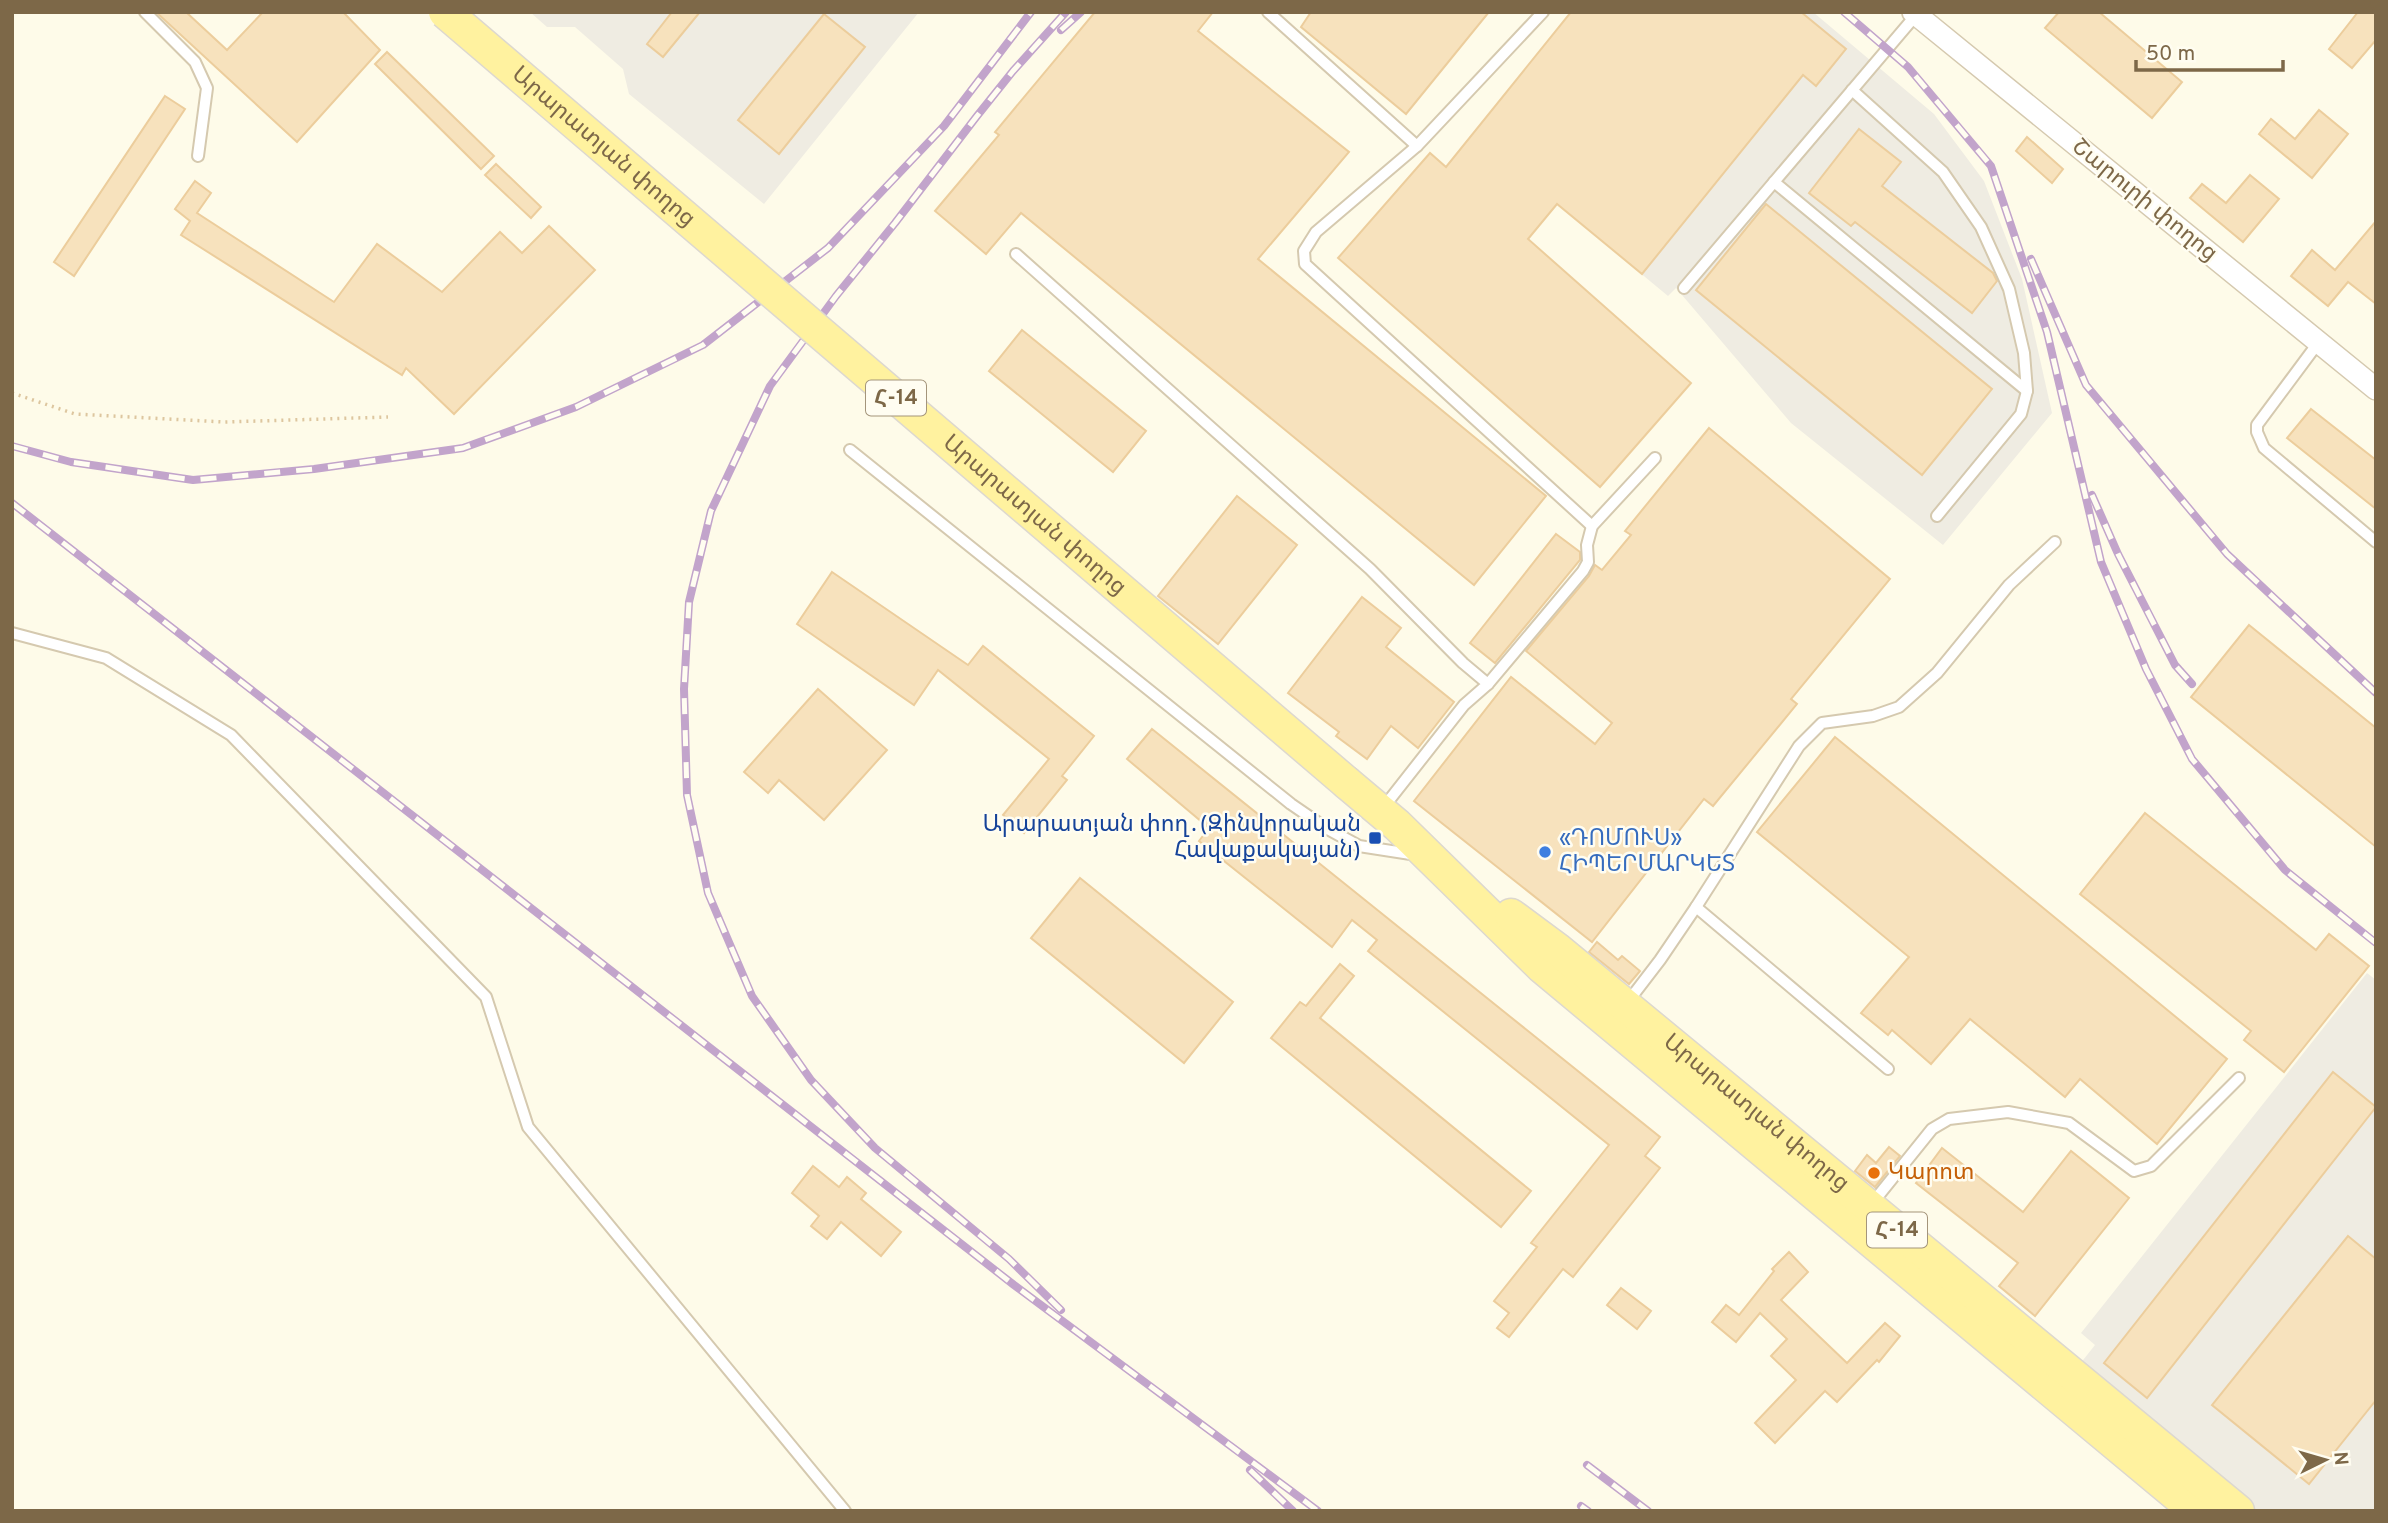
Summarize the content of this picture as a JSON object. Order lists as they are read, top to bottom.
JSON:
{
  "streets": {
    "main road": ["Արարատյան փողոց", "Հ-14"],
    "street": ["Շարուրի փողոց"]
  },
  "places": {
    "transit": ["Արարատյան փող․(Զինվորական Հավաքակայան)"],
    "other": ["«ԴՈՄՈՒՍ» ՀԻՊԵՐՄԱՐԿԵՏ", "Կարոտ"]
  },
  "scale_bar": "50 m",
  "north": "right"
}
